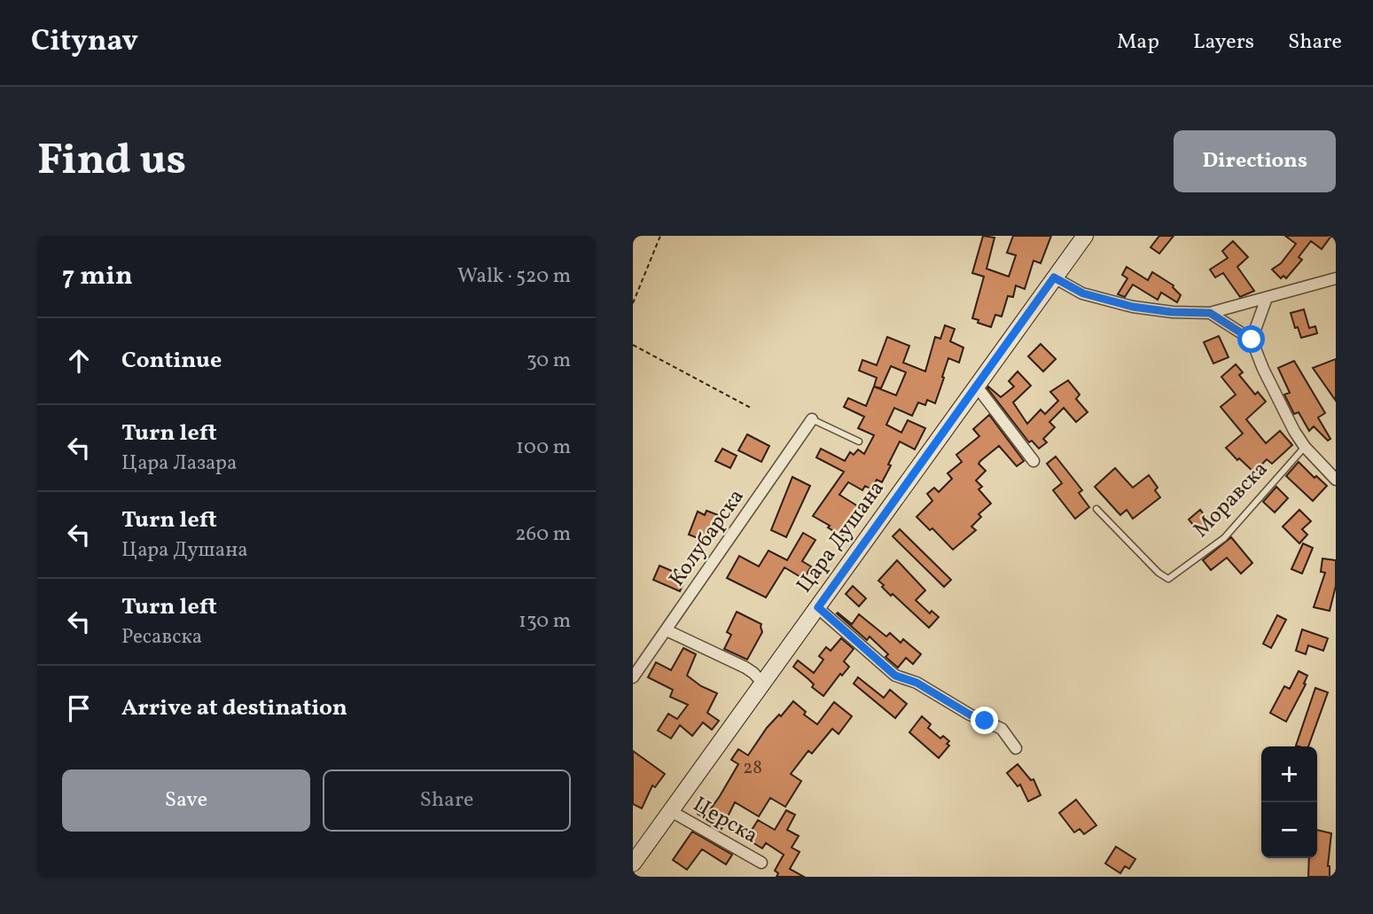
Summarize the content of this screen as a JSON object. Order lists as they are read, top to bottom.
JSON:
{
  "streets": {
    "main road": ["Цара Душана"],
    "street": ["Колубарска", "Церска"],
    "lane": ["Моравска"]
  },
  "crossings": [
    ["Цара Душана", "Церска"]
  ],
  "house_numbers": ["28"],
  "page": {
    "header": "Citynav",
    "nav": ["Map", "Layers", "Share"],
    "buttons": [
      "Directions",
      ["Save", "Share"]
    ],
    "title": "Find us",
    "heading": ["7 min", "Walk · 520 m"],
    "list": [
      ["Continue", "30 m"],
      ["Turn left", "Цара Лазара", "100 m"],
      ["Turn left", "Цара Душана", "260 m"],
      ["Turn left", "Ресавска", "130 m"],
      "Arrive at destination"
    ],
    "map_buttons": ["+", "−"]
  }
}
